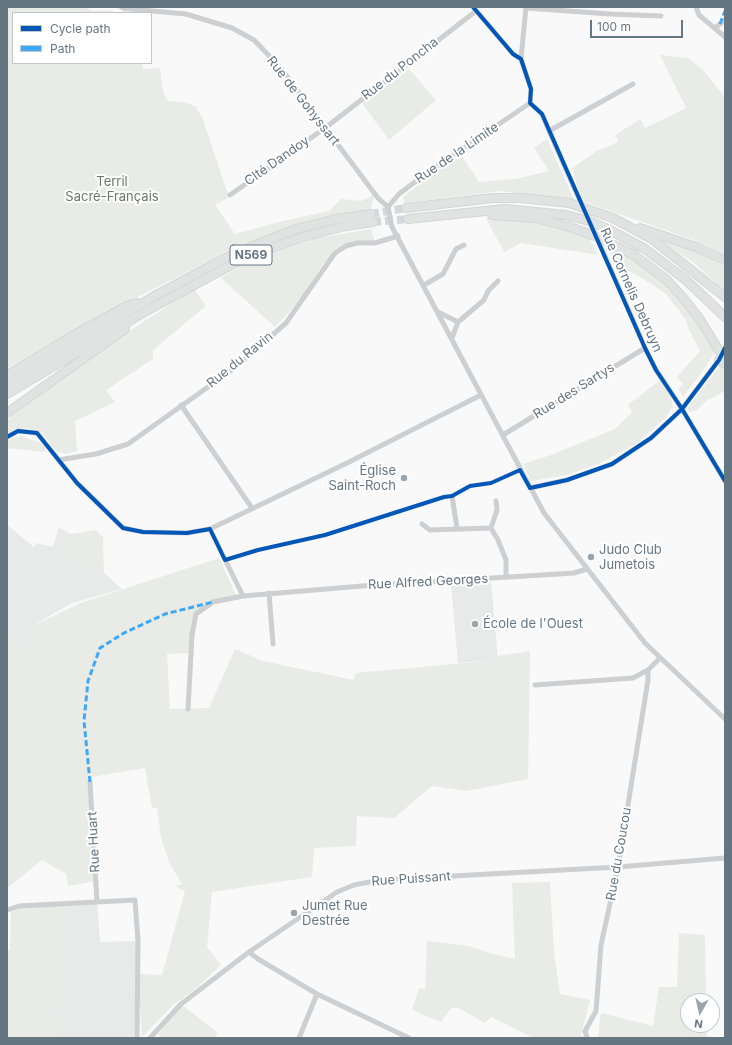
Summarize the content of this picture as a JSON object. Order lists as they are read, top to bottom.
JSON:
{
  "streets": {
    "highway": ["N569"],
    "street": [
      "Rue du Poncha",
      "Rue de Gohyssart",
      "Rue de la Limite",
      "CIté Dandoy",
      "Rue Cornelis Debruyn",
      "Rue du Ravin",
      "Rue des Sartys",
      "Rue Alfred Georges",
      "Rue Huart",
      "Rue du Coucou",
      "Rue Puissant"
    ]
  },
  "crossings": [
    ["Rue du Poncha", "Rue de Gohyssart"],
    ["Rue du Poncha", "CIté Dandoy"],
    ["Rue de Gohyssart", "Rue de la Limite"],
    ["Rue de Gohyssart", "CIté Dandoy"],
    ["Rue de la Limite", "Rue Cornelis Debruyn"],
    ["Rue Cornelis Debruyn", "Rue des Sartys"],
    ["Rue du Coucou", "Rue Puissant"]
  ],
  "parks": ["Terril Sacré-Français"],
  "places": [
    "Église Saint-Roch",
    "Judo Club Jumetois",
    "École de l'Ouest",
    "Jumet Rue Destrée"
  ],
  "legend": ["Cycle path", "Path"],
  "scale_bar": "100 m",
  "north": "bottom"
}
